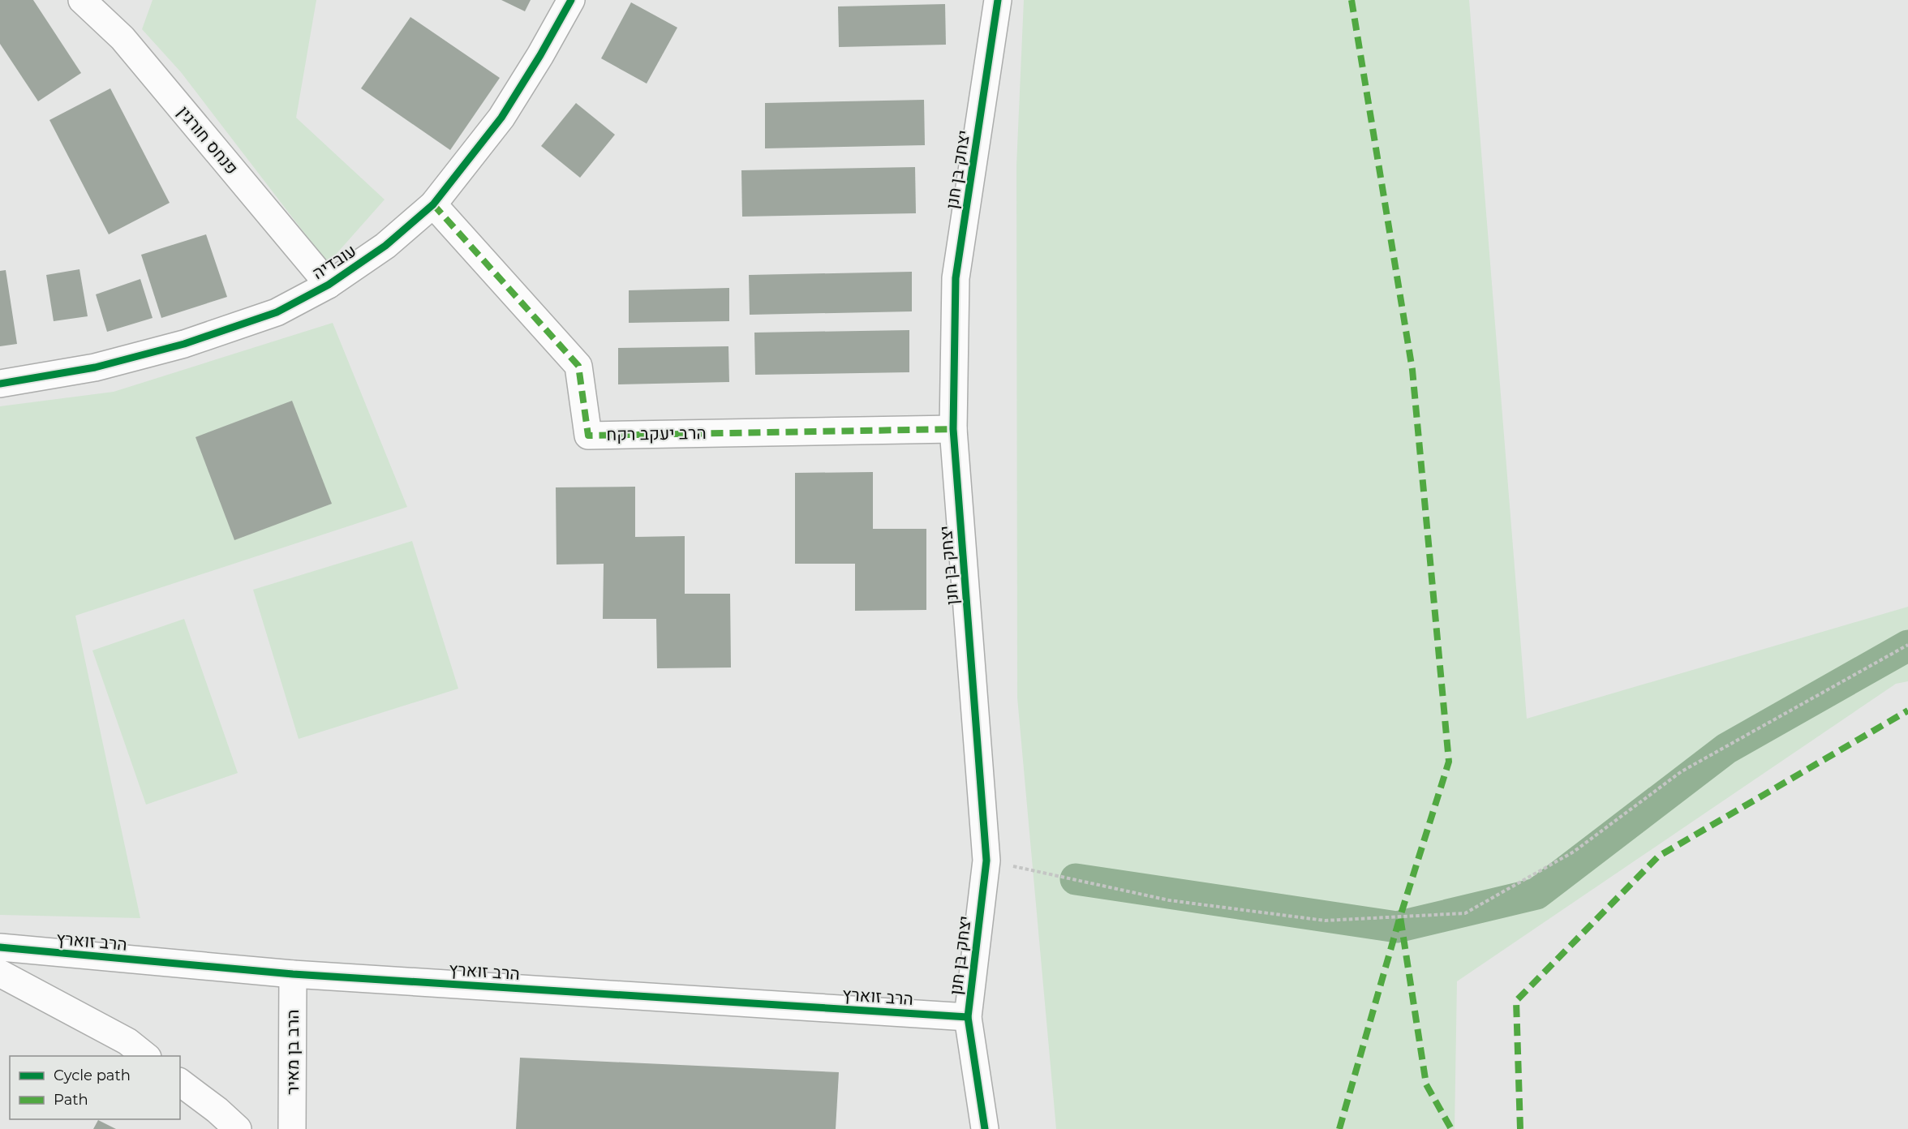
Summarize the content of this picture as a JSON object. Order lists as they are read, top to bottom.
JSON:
{
  "streets": {
    "street": [
      "פנחס חורגין",
      "יצחק בן חנן",
      "עובדיה",
      "הרב יעקב רקח",
      "הרב זוארץ",
      "הרב בן מאיר"
    ]
  },
  "crossings": [
    ["פנחס חורגין", "עובדיה"],
    ["יצחק בן חנן", "הרב יעקב רקח"],
    ["יצחק בן חנן", "הרב זוארץ"],
    ["עובדיה", "הרב יעקב רקח"],
    ["הרב זוארץ", "הרב בן מאיר"]
  ],
  "legend": ["Cycle path", "Path"]
}
